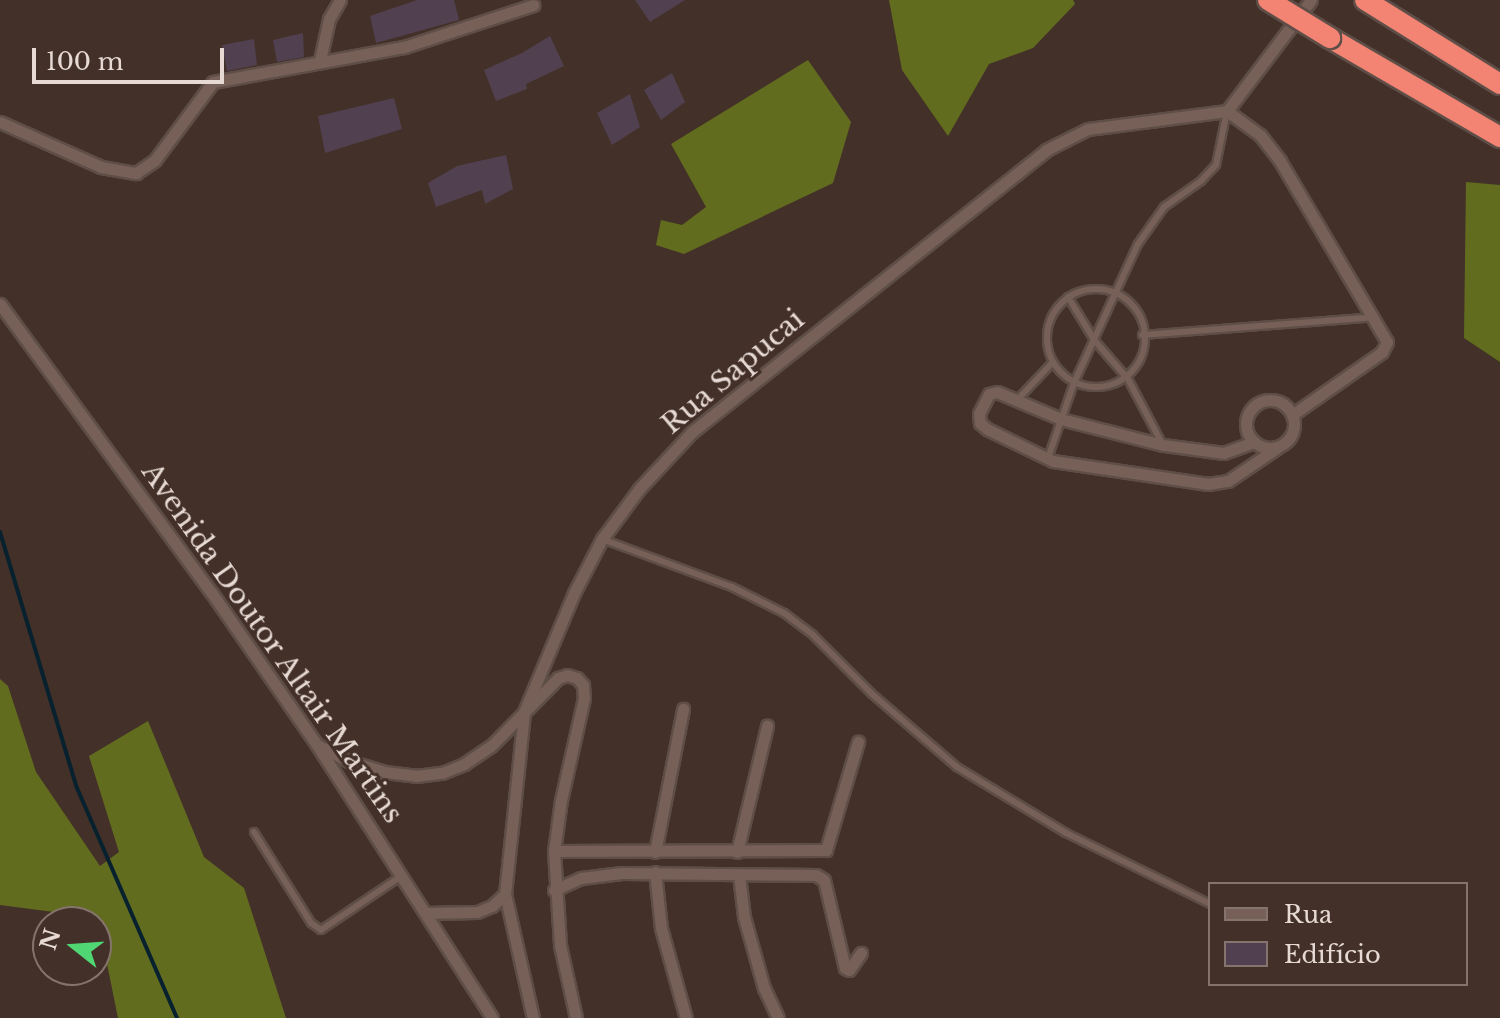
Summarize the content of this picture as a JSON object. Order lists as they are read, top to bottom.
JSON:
{
  "streets": {
    "street": ["Rua Sapucai", "Avenida Doutor Altair Martins"]
  },
  "legend": ["Rua", "Edifício"],
  "scale_bar": "100 m",
  "north": "left"
}
